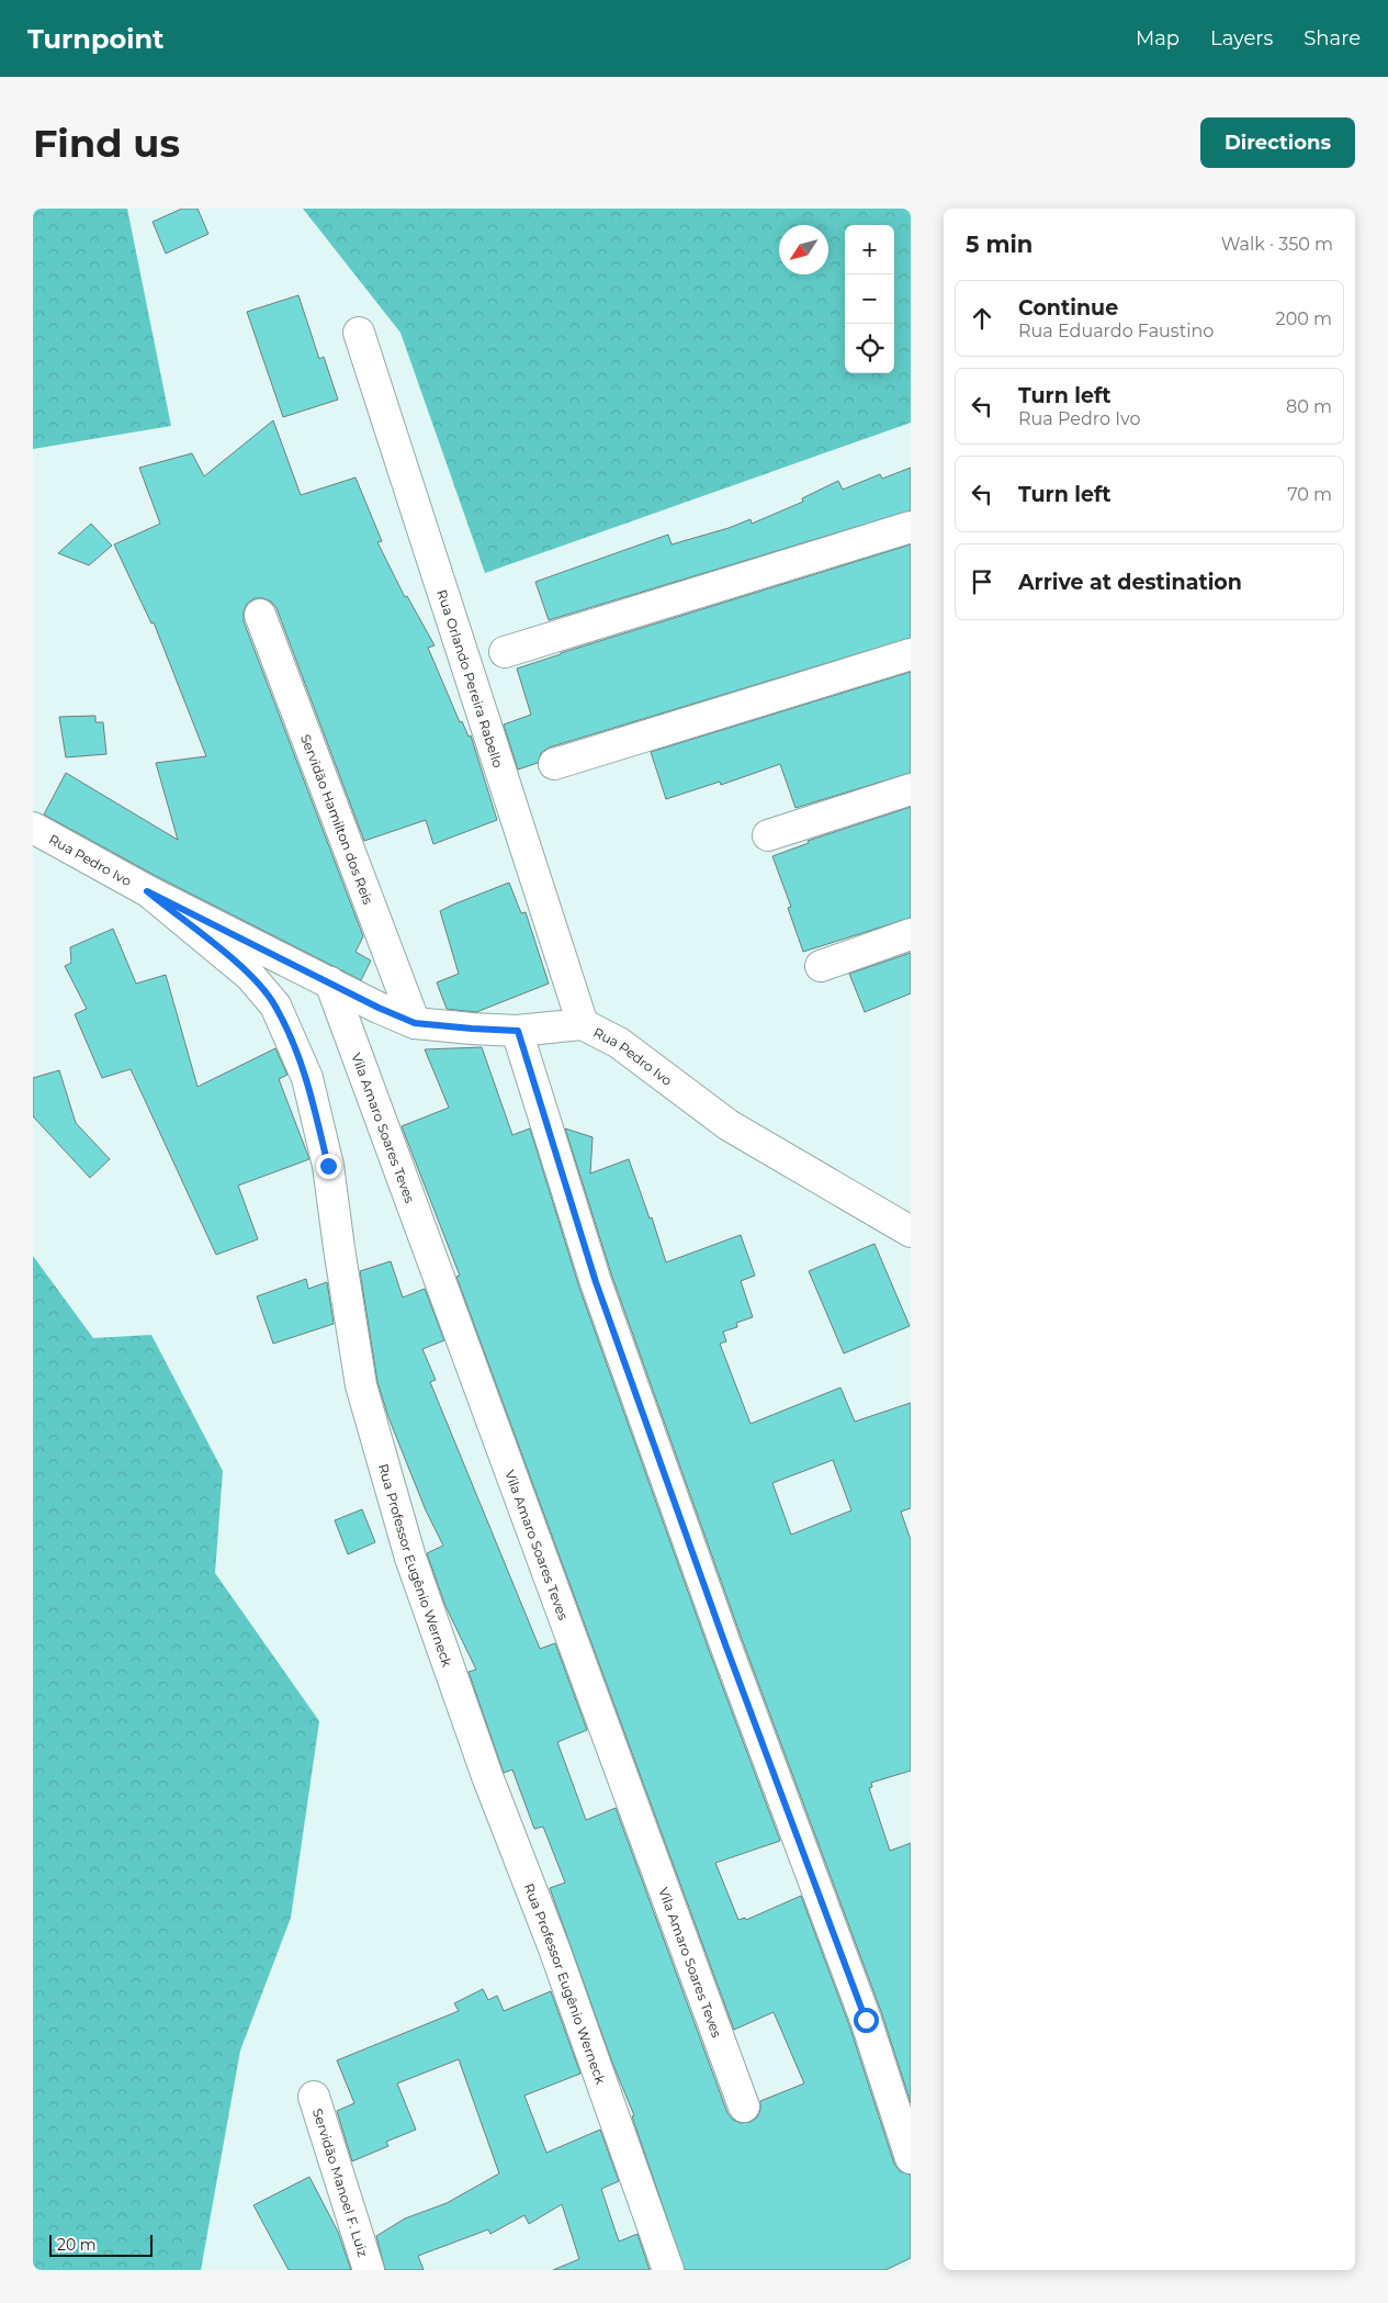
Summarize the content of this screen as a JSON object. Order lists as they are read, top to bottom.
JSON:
{
  "streets": {
    "street": [
      "Rua Orlando Pereira Rabello",
      "Servidão Hamilton dos Reis",
      "Rua Pedro Ivo",
      "Vila Amaro Soares Teves",
      "Rua Professor Eugênio Werneck",
      "Servidão Manoel F. Luiz"
    ]
  },
  "crossings": [
    ["Rua Orlando Pereira Rabello", "Rua Pedro Ivo"],
    ["Servidão Hamilton dos Reis", "Rua Pedro Ivo"],
    ["Rua Pedro Ivo", "Vila Amaro Soares Teves"],
    ["Rua Pedro Ivo", "Rua Professor Eugênio Werneck"]
  ],
  "scale_bar": "20 m",
  "north": "bottom left",
  "page": {
    "header": "Turnpoint",
    "nav": ["Map", "Layers", "Share"],
    "buttons": "Directions",
    "title": "Find us",
    "heading": ["5 min", "Walk · 350 m"],
    "map_buttons": ["+", "−"],
    "list": [
      ["Continue", "Rua Eduardo Faustino", "200 m"],
      ["Turn left", "Rua Pedro Ivo", "80 m"],
      ["Turn left", "70 m"],
      "Arrive at destination"
    ],
    "scale": "20 m"
  }
}
